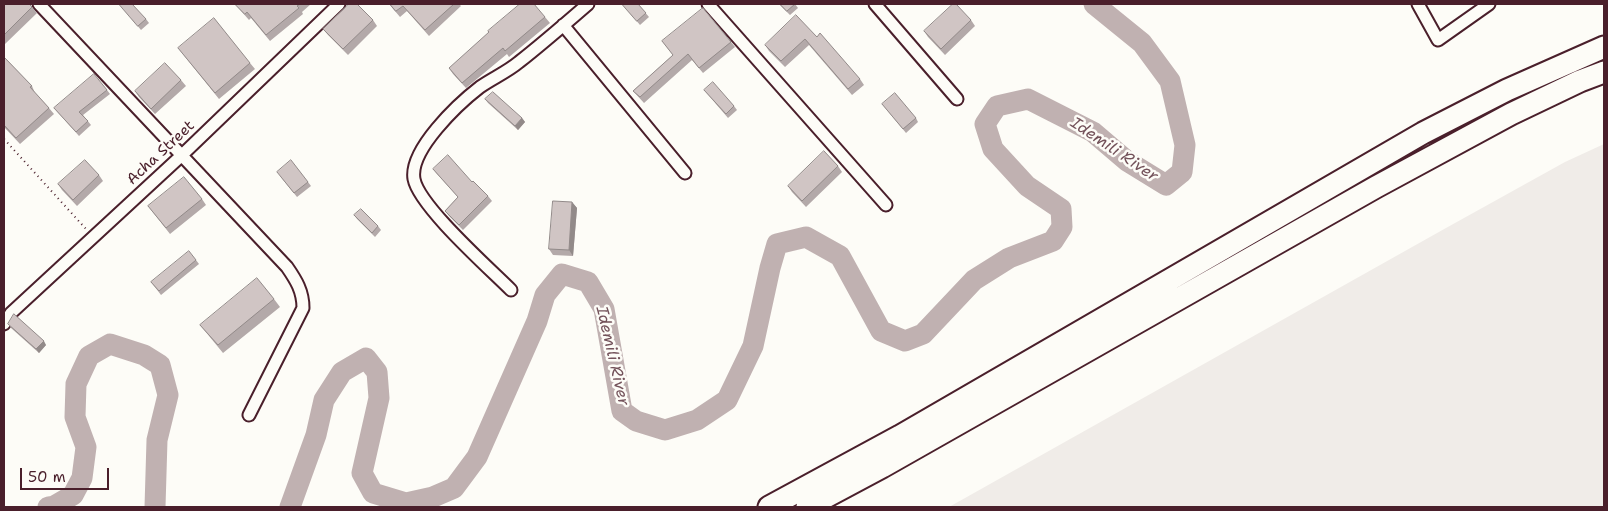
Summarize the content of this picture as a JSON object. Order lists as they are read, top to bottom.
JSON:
{
  "streets": {
    "street": ["Acha Street"]
  },
  "water": ["Idemili River"],
  "scale_bar": "50 m"
}
